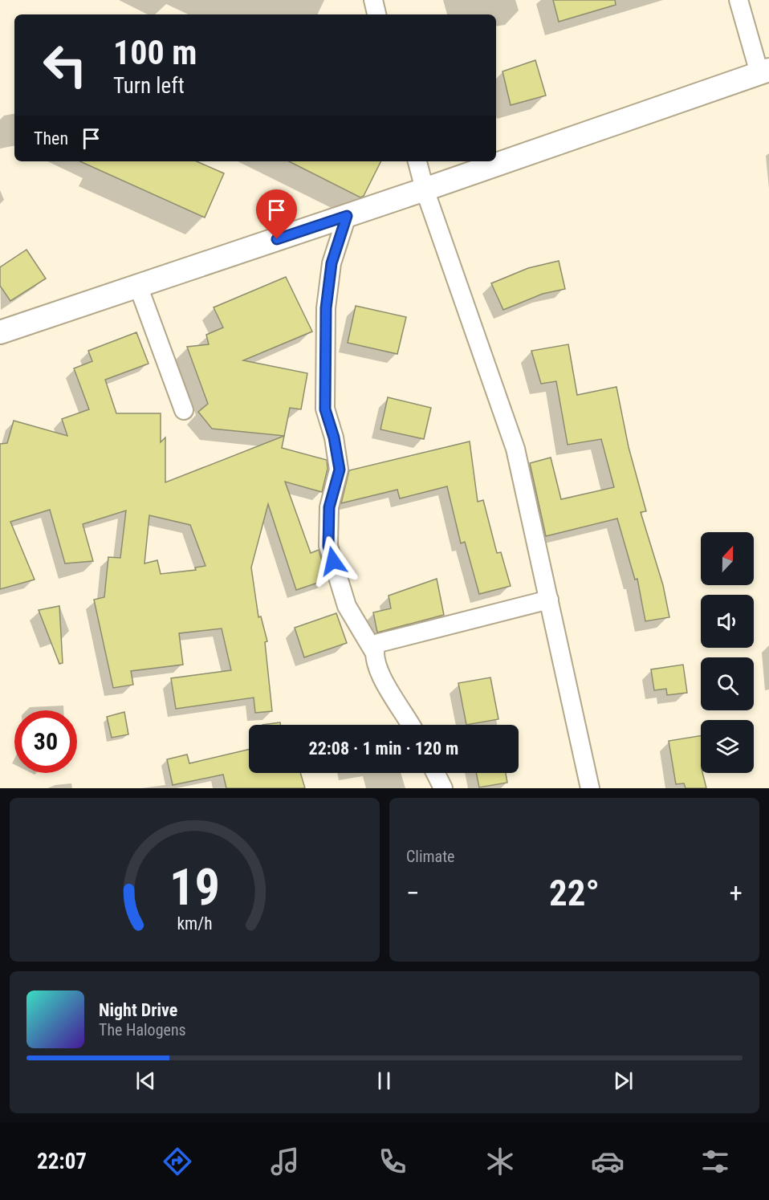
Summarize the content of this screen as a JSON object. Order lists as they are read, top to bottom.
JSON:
{
  "north": "top",
  "page": {
    "turn": ["100 m", "Turn left"],
    "then": "Then",
    "limit": "30",
    "trip": "22:08 · 1 min · 120 m",
    "tile": "Climate",
    "heat": ["−", "22°", "+"],
    "song": ["Night Drive", "The Halogens"],
    "tabs": "22:07",
    "gauge": ["19", "km/h"]
  }
}
